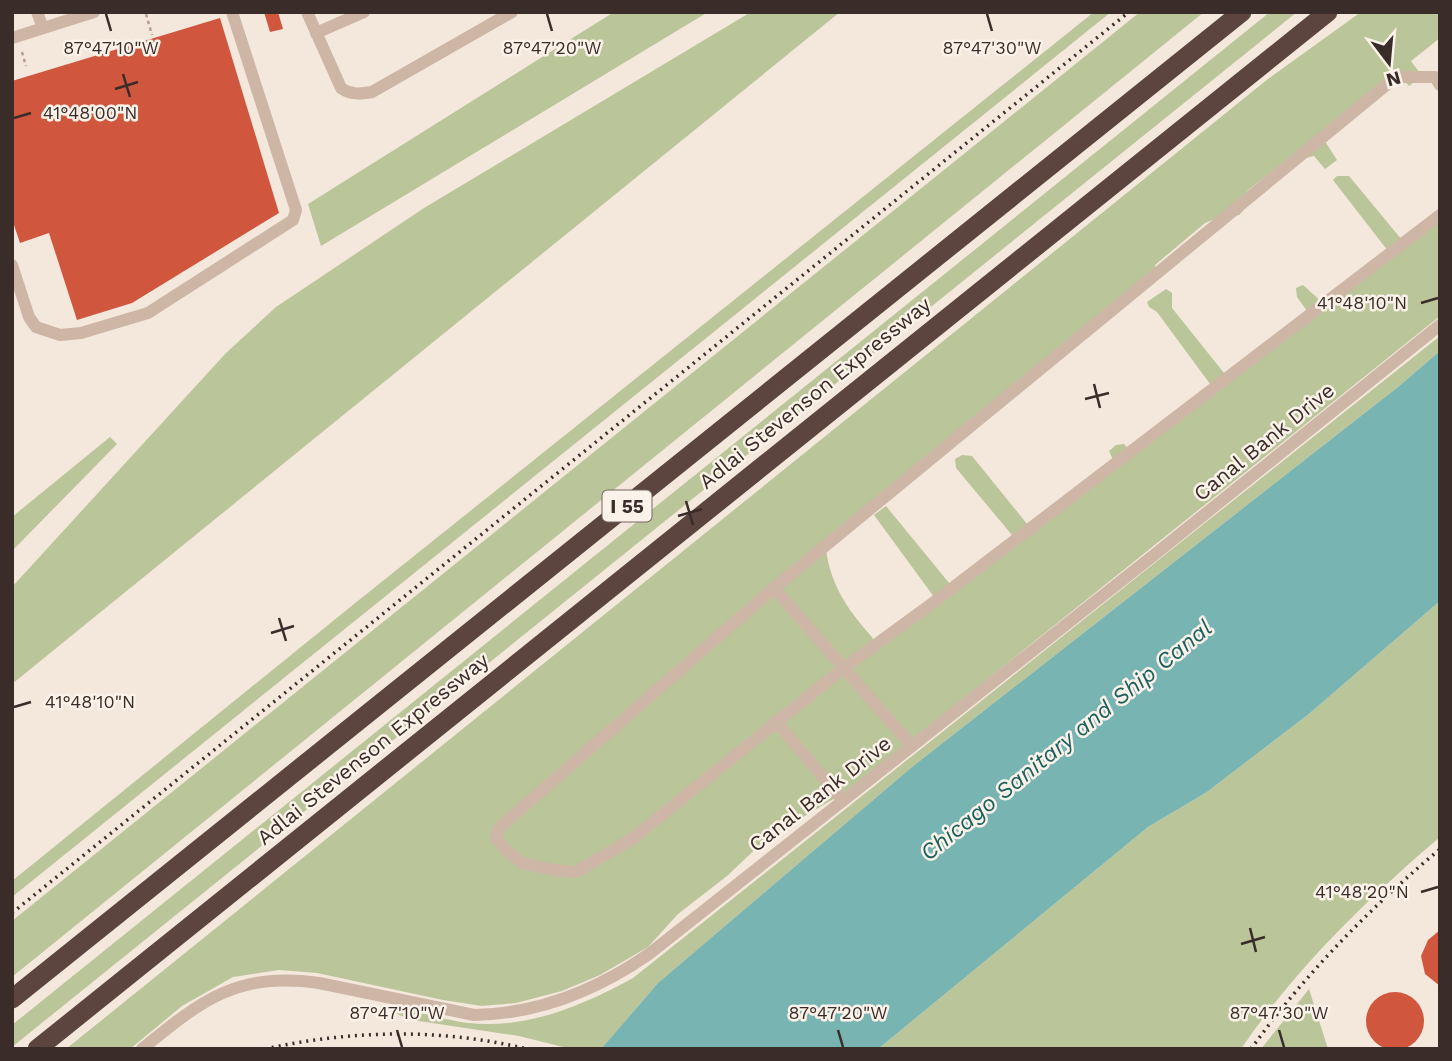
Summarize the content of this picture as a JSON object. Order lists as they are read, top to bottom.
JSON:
{
  "streets": {
    "highway": ["Adlai Stevenson Expressway", "I 55"],
    "street": ["Canal Bank Drive"]
  },
  "water": ["Chicago Sanitary and Ship Canal"],
  "north": "bottom",
  "coordinates": [
    "87°47'10\"W",
    "87°47'20\"W",
    "87°47'30\"W",
    "41°48'00\"N",
    "41°48'10\"N",
    "41°48'20\"N"
  ]
}
